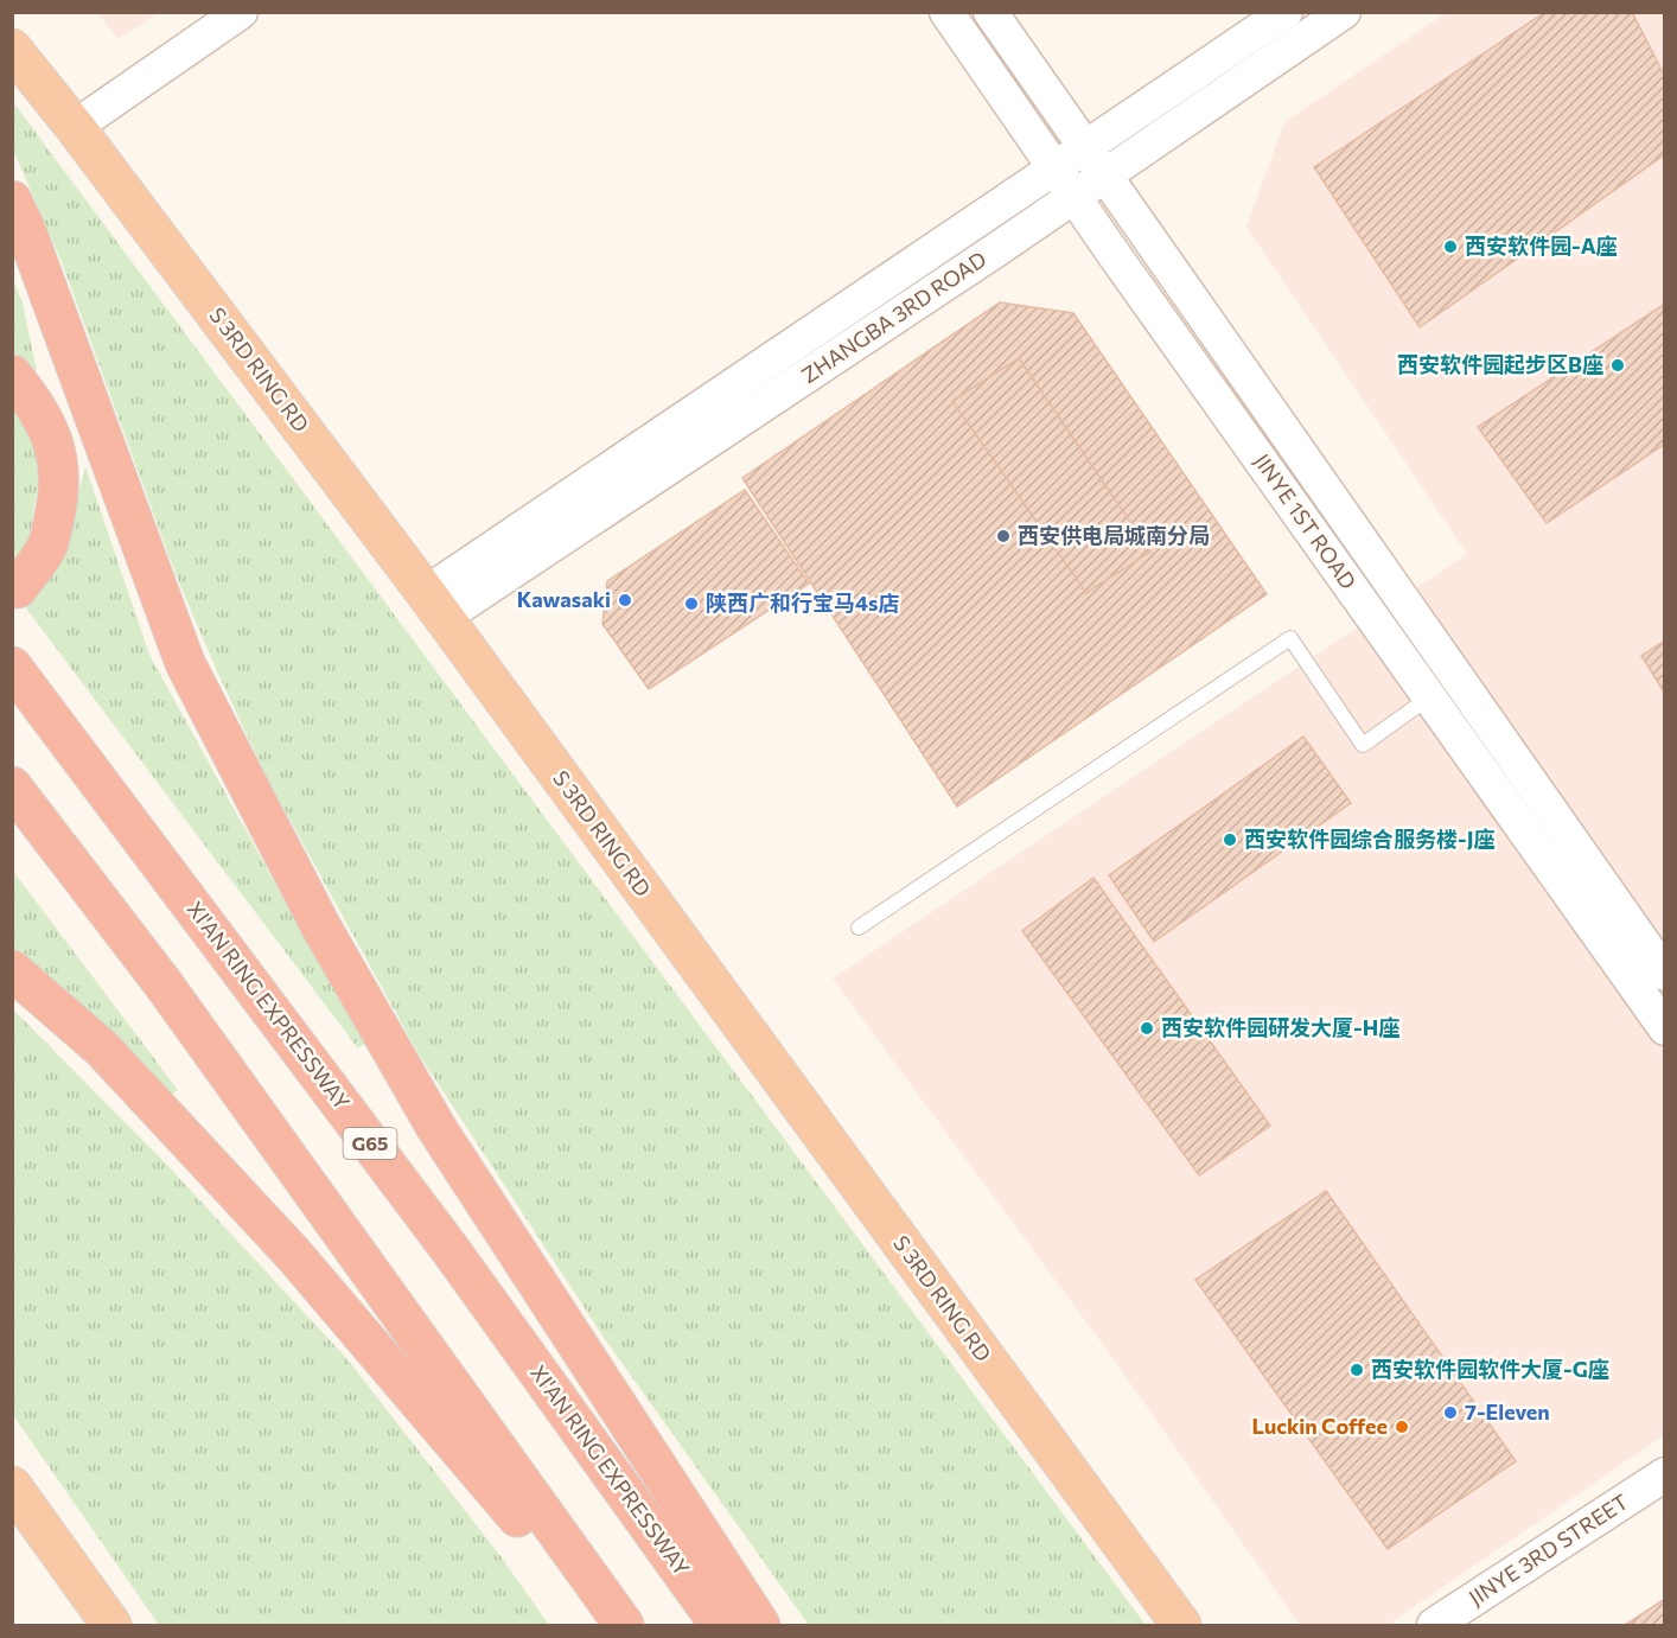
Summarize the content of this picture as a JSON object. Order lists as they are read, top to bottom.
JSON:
{
  "streets": {
    "highway": ["S 3RD RING RD", "XI'AN RING EXPRESSWAY", "G65"],
    "street": ["ZHANGBA 3RD ROAD", "JINYE 1ST ROAD", "JINYE 3RD STREET"]
  },
  "crossings": [
    ["ZHANGBA 3RD ROAD", "S 3RD RING RD"],
    ["ZHANGBA 3RD ROAD", "JINYE 1ST ROAD"]
  ],
  "places": [
    "西安软件园-A座",
    "西安软件园起步区B座",
    "西安供电局城南分局",
    "Kawasaki",
    "陕西广和行宝马4s店",
    "西安软件园综合服务楼-J座",
    "西安软件园研发大厦-H座",
    "西安软件园软件大厦-G座",
    "7-Eleven",
    "Luckin Coffee"
  ]
}
